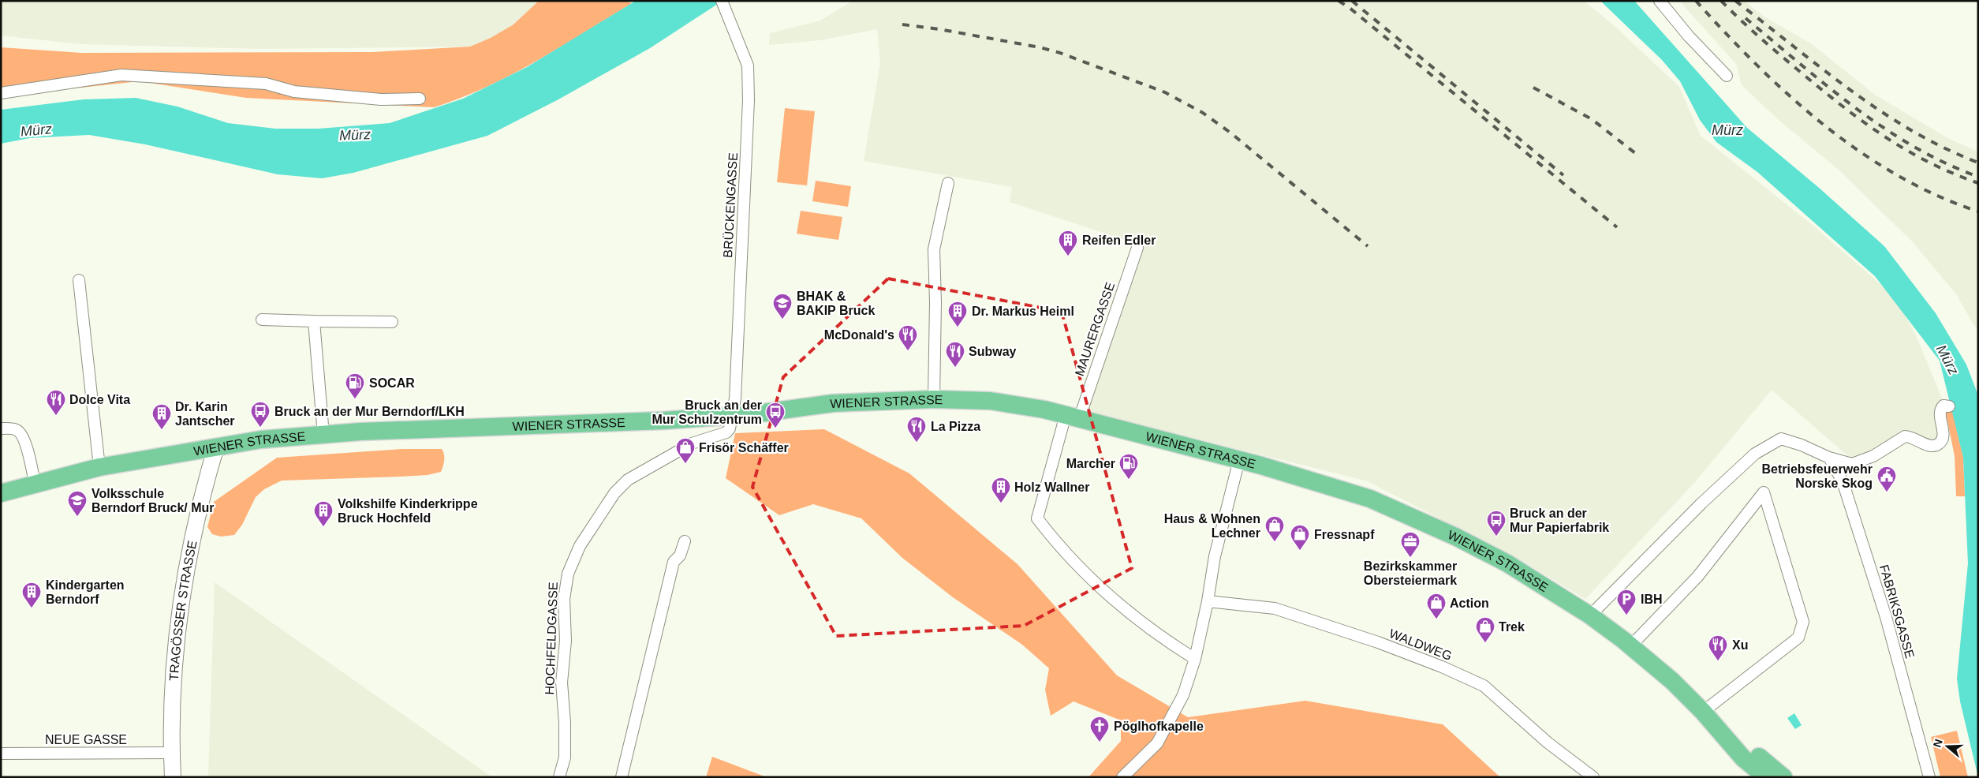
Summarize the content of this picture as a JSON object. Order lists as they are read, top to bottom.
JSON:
{
  "streets": {
    "main road": ["WIENER STRASSE", "TRAGÖSSER STRASSE"],
    "street": [
      "BRÜCKENGASSE",
      "MAURERGASSE",
      "FABRIKSGASSE",
      "HOCHFELDGASSE",
      "WALDWEG",
      "NEUE GASSE"
    ]
  },
  "crossings": [
    ["BRÜCKENGASSE", "WIENER STRASSE"],
    ["BRÜCKENGASSE", "HOCHFELDGASSE"],
    ["MAURERGASSE", "WIENER STRASSE"],
    ["WIENER STRASSE", "TRAGÖSSER STRASSE"],
    ["WIENER STRASSE", "HOCHFELDGASSE"],
    ["TRAGÖSSER STRASSE", "NEUE GASSE"]
  ],
  "water": ["Mürz"],
  "places": {
    "building": [
      "Reifen Edler",
      "Dr. Markus Heiml",
      "Dr. Karin Jantscher",
      "Holz Wallner",
      "Volkshilfe Kinderkrippe Bruck Hochfeld",
      "Kindergarten Berndorf"
    ],
    "school or university": ["BHAK & BAKIP Bruck", "Volksschule Berndorf Bruck/ Mur"],
    "restaurant": [
      "McDonald's",
      "Subway",
      "Dolce Vita",
      "La Pizza",
      "Xu"
    ],
    "fuel station": ["SOCAR", "Marcher"],
    "bus stop": ["Bruck an der Mur Berndorf/LKH", "Bruck an der Mur Schulzentrum", "Bruck an der Mur Papierfabrik"],
    "shop": [
      "Frisör Schäffer",
      "Haus & Wohnen Lechner",
      "Fressnapf",
      "Action",
      "Trek"
    ],
    "public building": ["Betriebsfeuerwehr Norske Skog"],
    "office": ["Bezirkskammer Obersteiermark"],
    "parking": ["IBH"],
    "church": ["Pöglhofkapelle"]
  },
  "north": "left"
}
